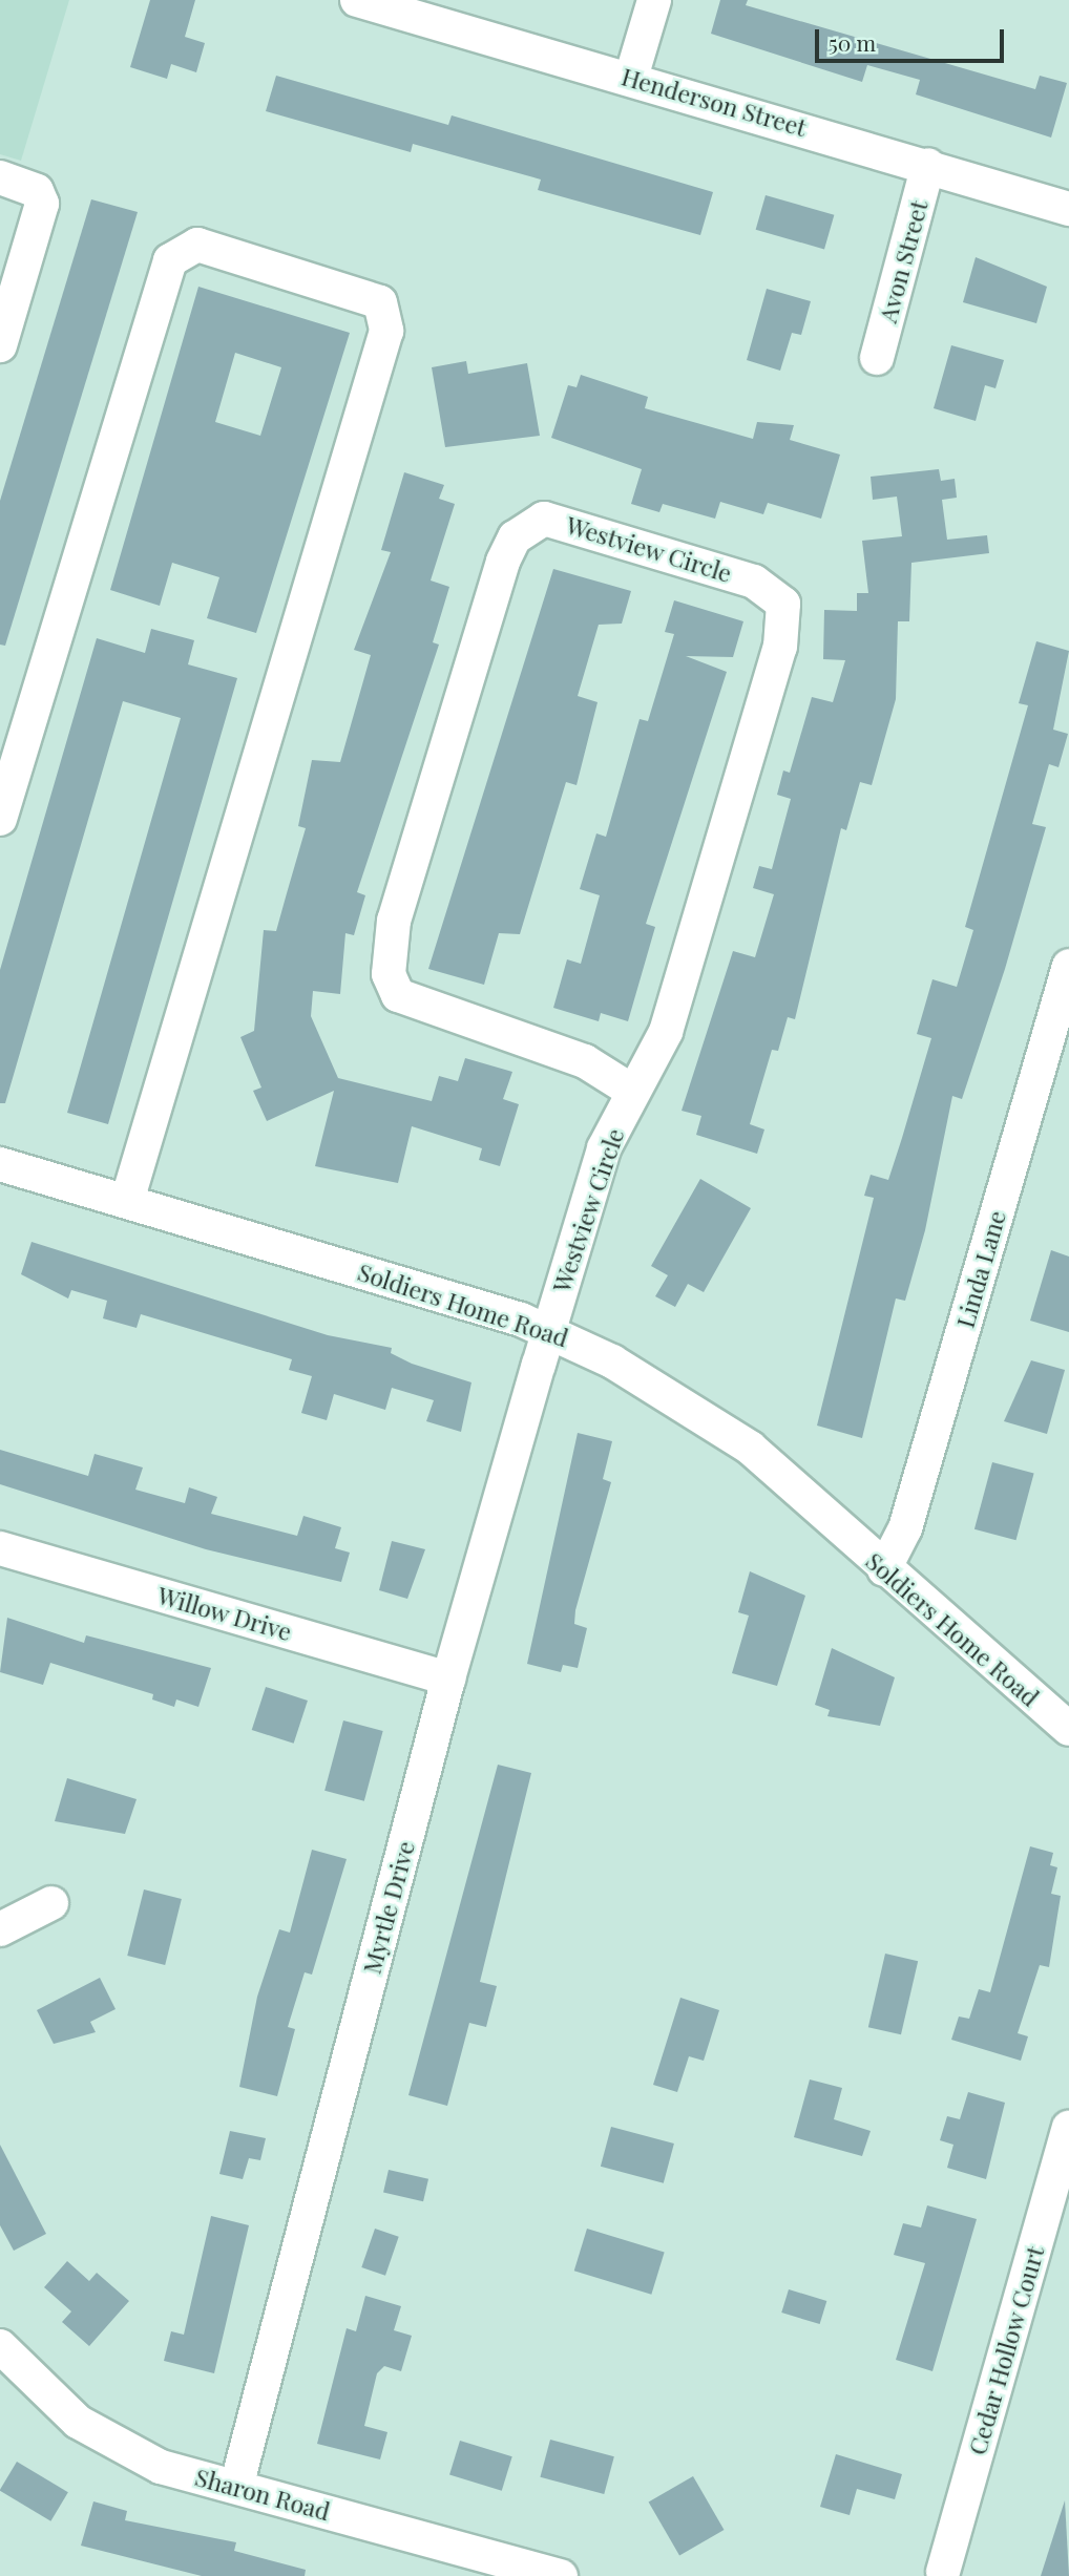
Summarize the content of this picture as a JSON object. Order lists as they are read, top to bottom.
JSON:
{
  "streets": {
    "street": [
      "Henderson Street",
      "Avon Street",
      "Westview Circle",
      "Linda Lane",
      "Soldiers Home Road",
      "Willow Drive",
      "Myrtle Drive",
      "Cedar Hollow Court",
      "Sharon Road"
    ]
  },
  "crossings": [
    ["Henderson Street", "Avon Street"],
    ["Westview Circle", "Soldiers Home Road"],
    ["Westview Circle", "Myrtle Drive"],
    ["Linda Lane", "Soldiers Home Road"],
    ["Soldiers Home Road", "Myrtle Drive"],
    ["Willow Drive", "Myrtle Drive"],
    ["Myrtle Drive", "Sharon Road"]
  ],
  "scale_bar": "50 m"
}
